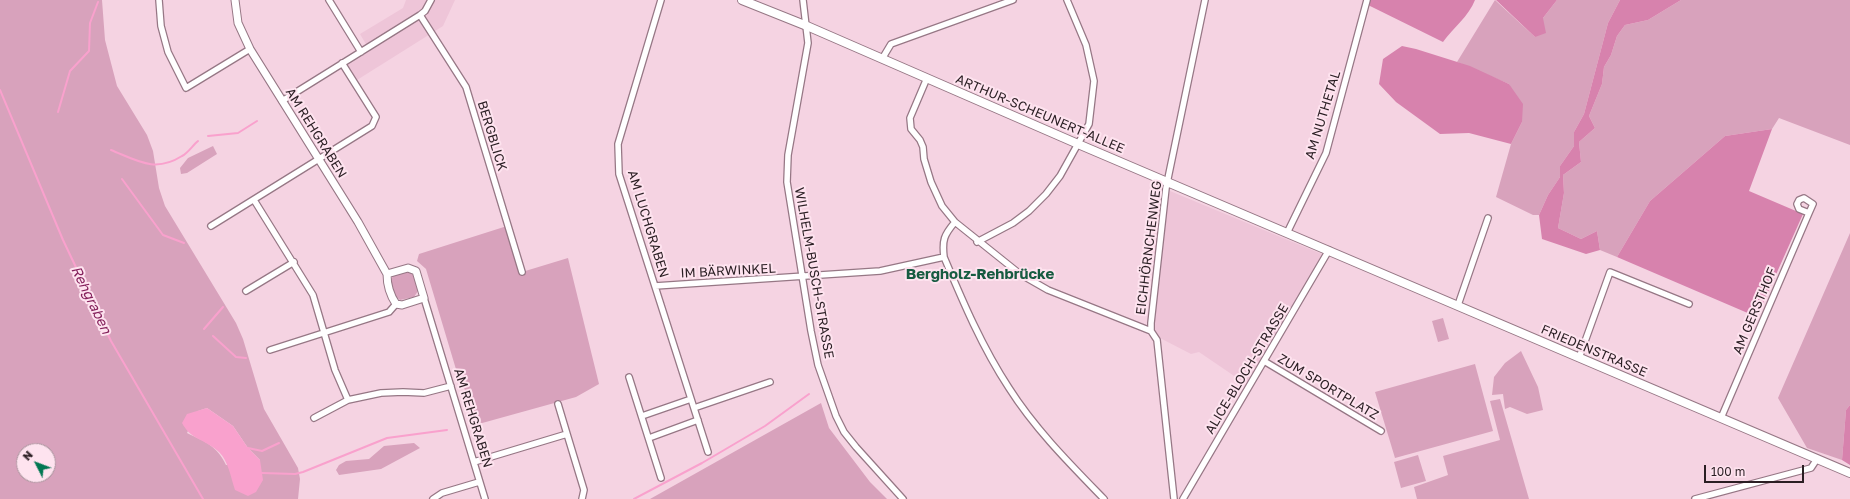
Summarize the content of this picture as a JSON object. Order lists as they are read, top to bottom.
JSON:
{
  "streets": {
    "main road": ["ARTHUR-SCHEUNERT-ALLEE", "FRIEDENSTRASSE"],
    "street": [
      "AM NUTHETAL",
      "AM REHGRABEN",
      "BERGBLICK",
      "AM LUCHGRABEN",
      "EICHHÖRNCHENWEG",
      "IM BÄRWINKEL",
      "WILHELM-BUSCH-STRASSE",
      "AM GERSTHOF",
      "ALICE-BLOCH-STRASSE",
      "ZUM SPORTPLATZ"
    ]
  },
  "crossings": [
    ["ARTHUR-SCHEUNERT-ALLEE", "AM NUTHETAL"],
    ["ARTHUR-SCHEUNERT-ALLEE", "EICHHÖRNCHENWEG"],
    ["ARTHUR-SCHEUNERT-ALLEE", "WILHELM-BUSCH-STRASSE"],
    ["ARTHUR-SCHEUNERT-ALLEE", "FRIEDENSTRASSE"],
    ["ARTHUR-SCHEUNERT-ALLEE", "ALICE-BLOCH-STRASSE"],
    ["AM LUCHGRABEN", "IM BÄRWINKEL"],
    ["IM BÄRWINKEL", "WILHELM-BUSCH-STRASSE"],
    ["AM GERSTHOF", "FRIEDENSTRASSE"],
    ["FRIEDENSTRASSE", "ALICE-BLOCH-STRASSE"],
    ["ALICE-BLOCH-STRASSE", "ZUM SPORTPLATZ"]
  ],
  "districts": ["Bergholz-Rehbrücke"],
  "water": ["Rehgraben"],
  "scale_bar": "100 m",
  "north": "top left"
}
